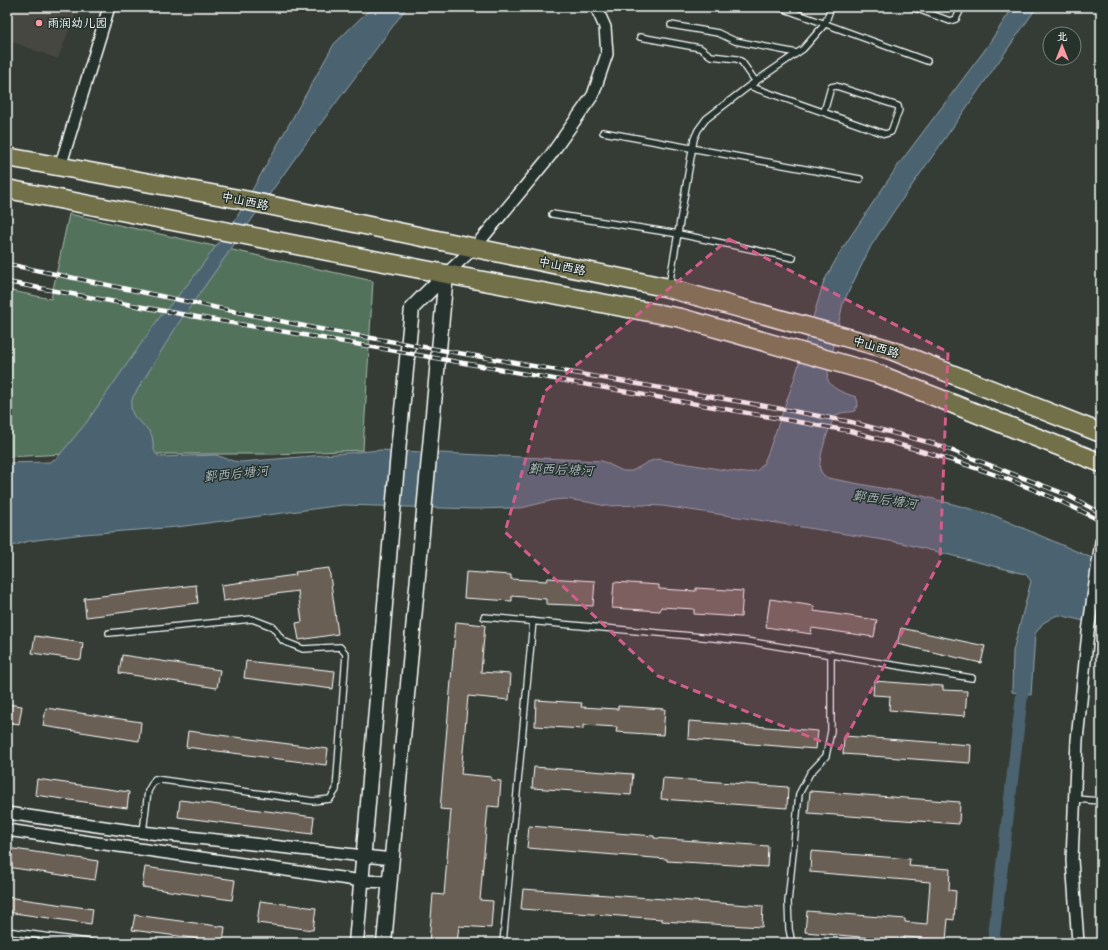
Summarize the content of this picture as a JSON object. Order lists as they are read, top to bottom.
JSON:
{
  "streets": {
    "main road": ["中山西路"]
  },
  "water": ["鄞西后塘河"],
  "places": ["雨润幼儿园"],
  "north": "top"
}
